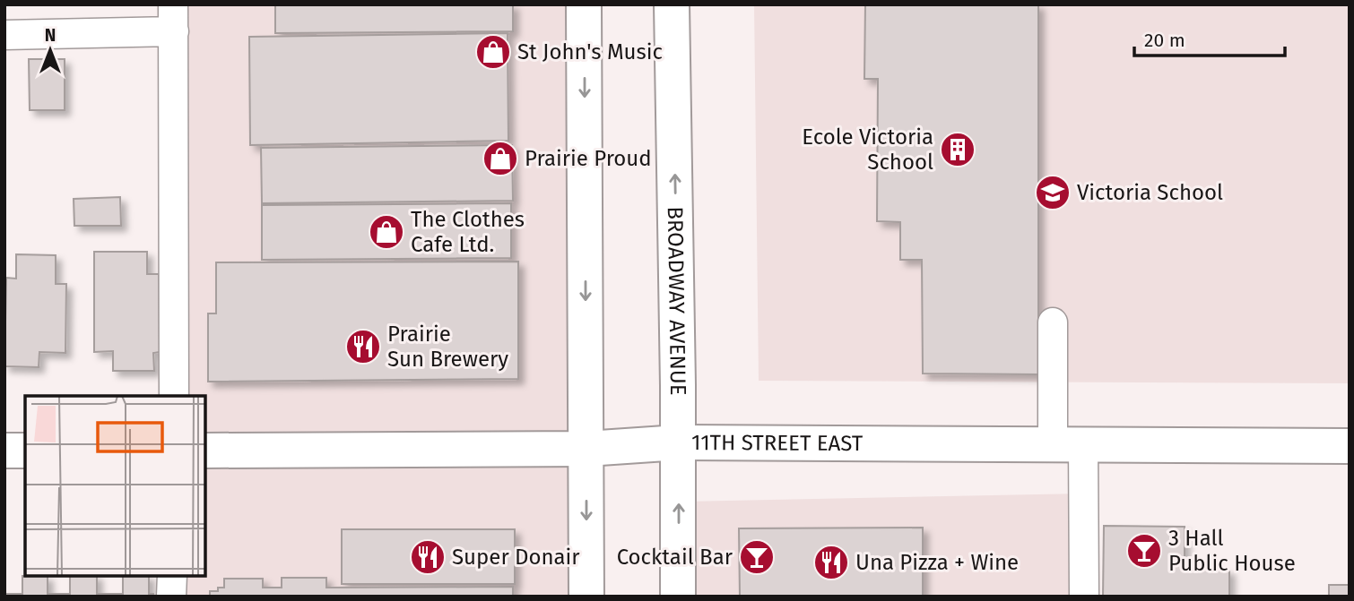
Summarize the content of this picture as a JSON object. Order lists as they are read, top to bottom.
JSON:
{
  "streets": {
    "main road": ["BROADWAY AVENUE", "11TH STREET EAST"]
  },
  "crossings": [
    ["BROADWAY AVENUE", "11TH STREET EAST"]
  ],
  "places": {
    "shop": ["St John's Music", "Prairie Proud", "The Clothes Cafe Ltd."],
    "building": ["Ecole Victoria School"],
    "school or university": ["Victoria School"],
    "restaurant": ["Prairie Sun Brewery", "Super Donair", "Una Pizza + Wine"],
    "bar": ["3 Hall Public House", "Cocktail Bar"]
  },
  "scale_bar": "20 m",
  "north": "top"
}
